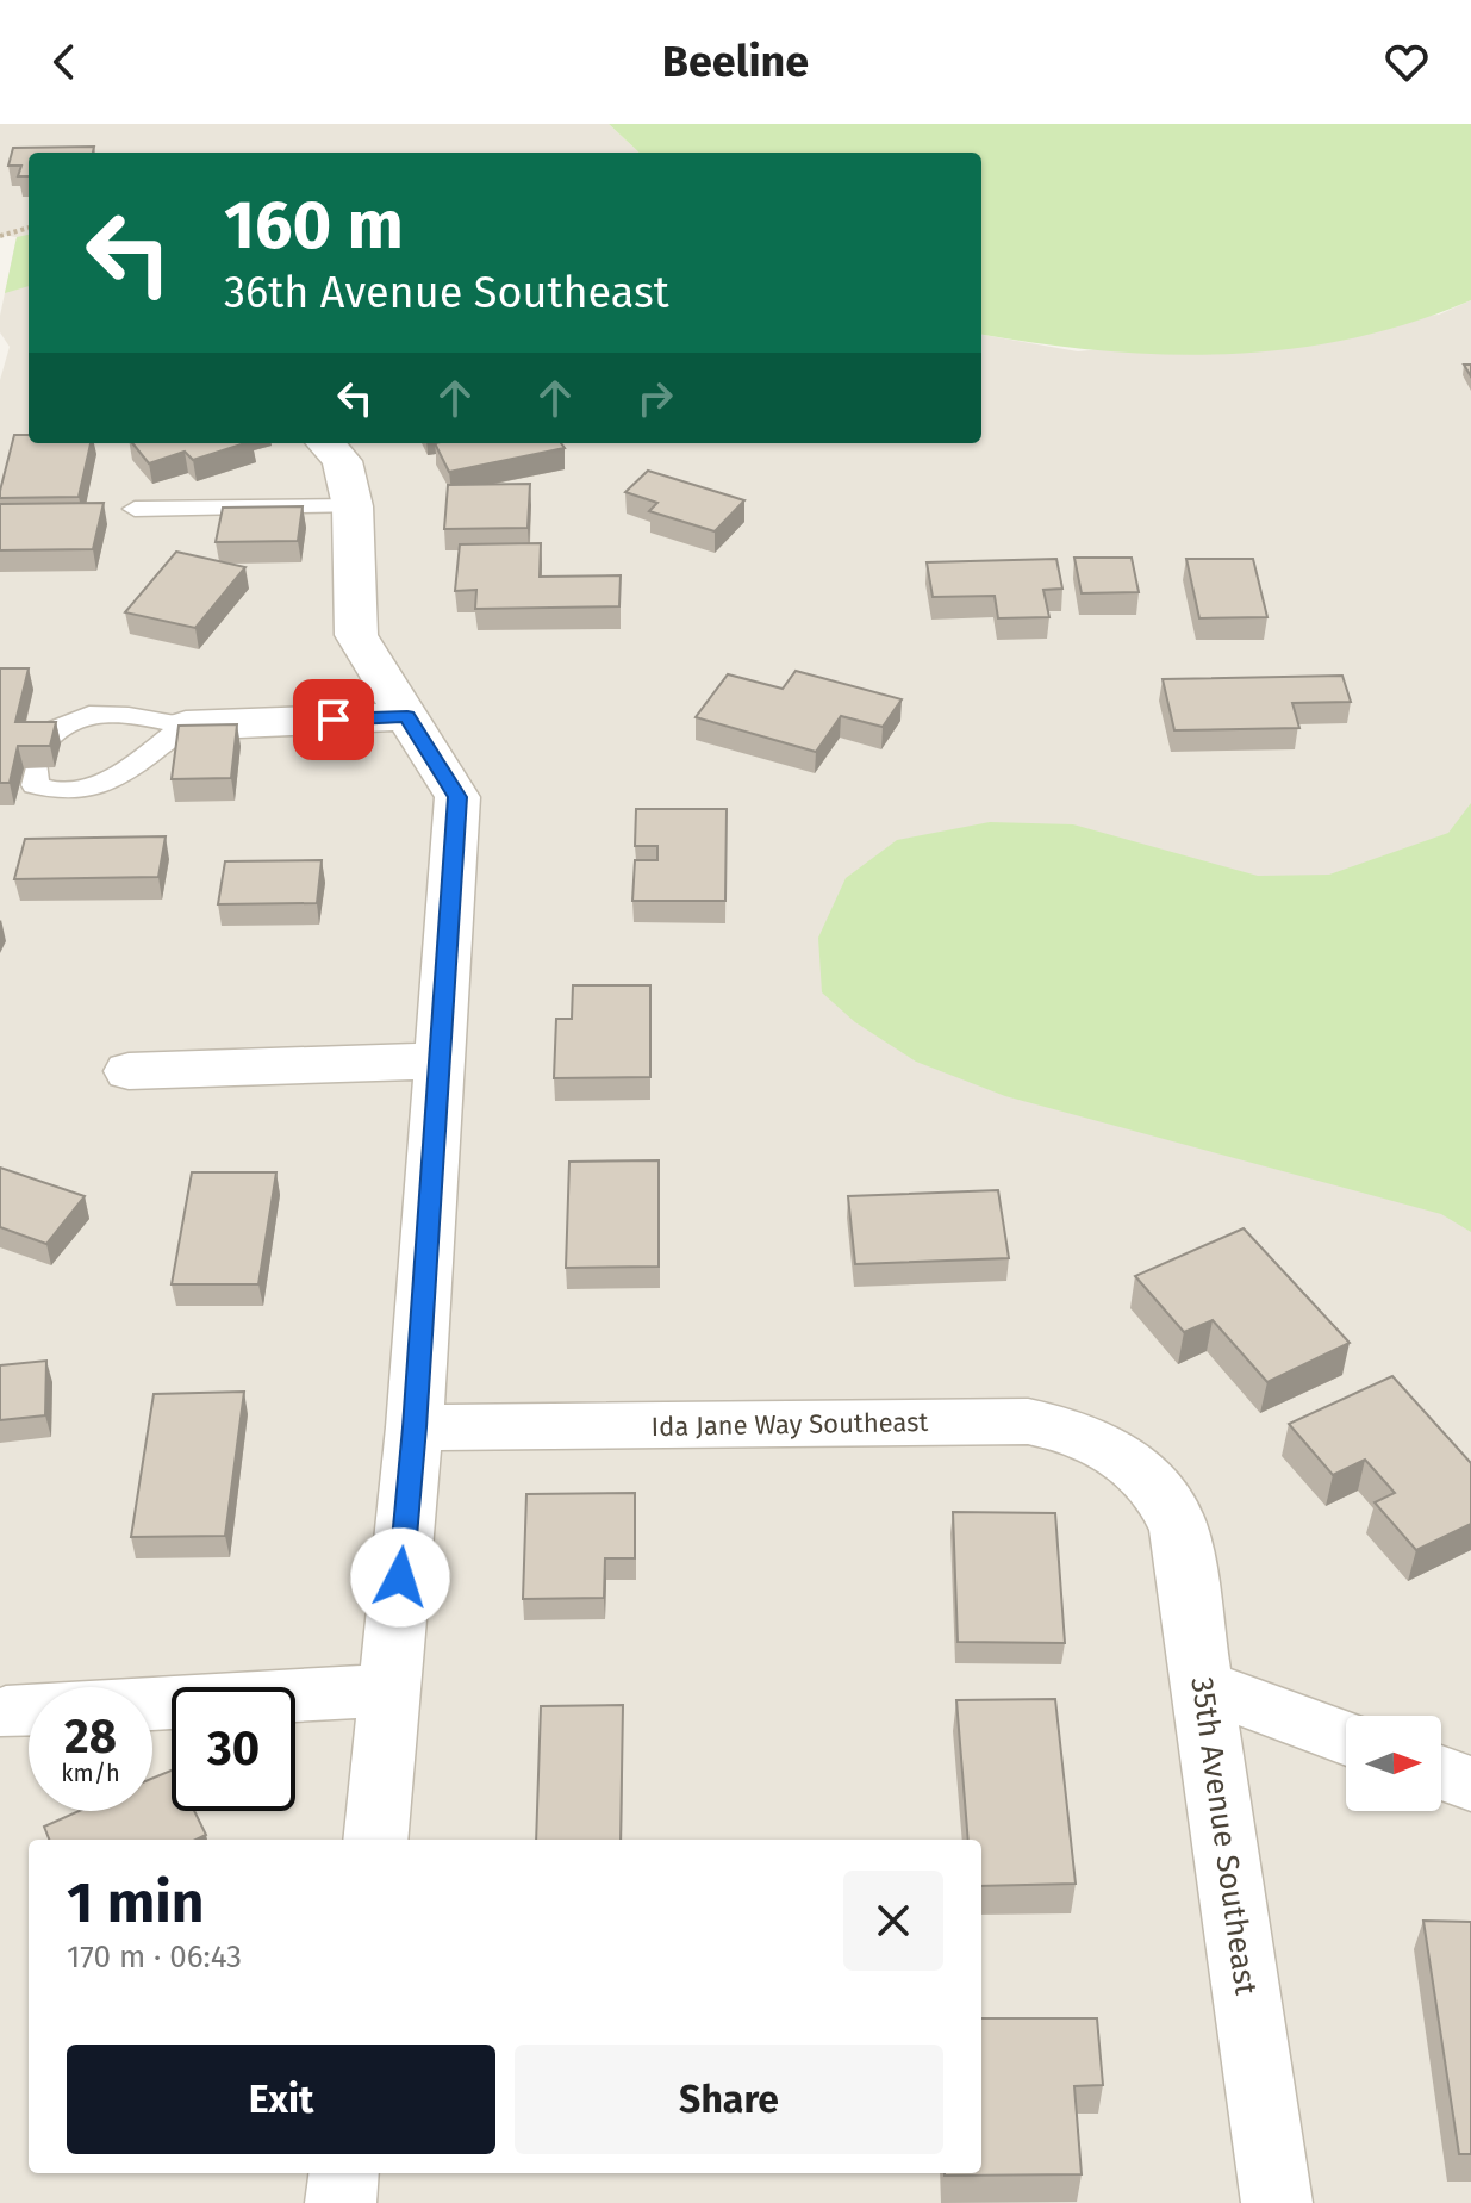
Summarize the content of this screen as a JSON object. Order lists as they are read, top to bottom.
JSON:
{
  "streets": {
    "street": ["Ida Jane Way Southeast", "35th Avenue Southeast"]
  },
  "crossings": [
    ["Ida Jane Way Southeast", "35th Avenue Southeast"]
  ],
  "north": "right",
  "page": {
    "header": "Beeline",
    "turn": ["160 m", "36th Avenue Southeast"],
    "speed": "28 km/h",
    "limit": "30",
    "heading": ["1 min", "170 m · 06:43"],
    "buttons": ["Exit", "Share"]
  }
}
